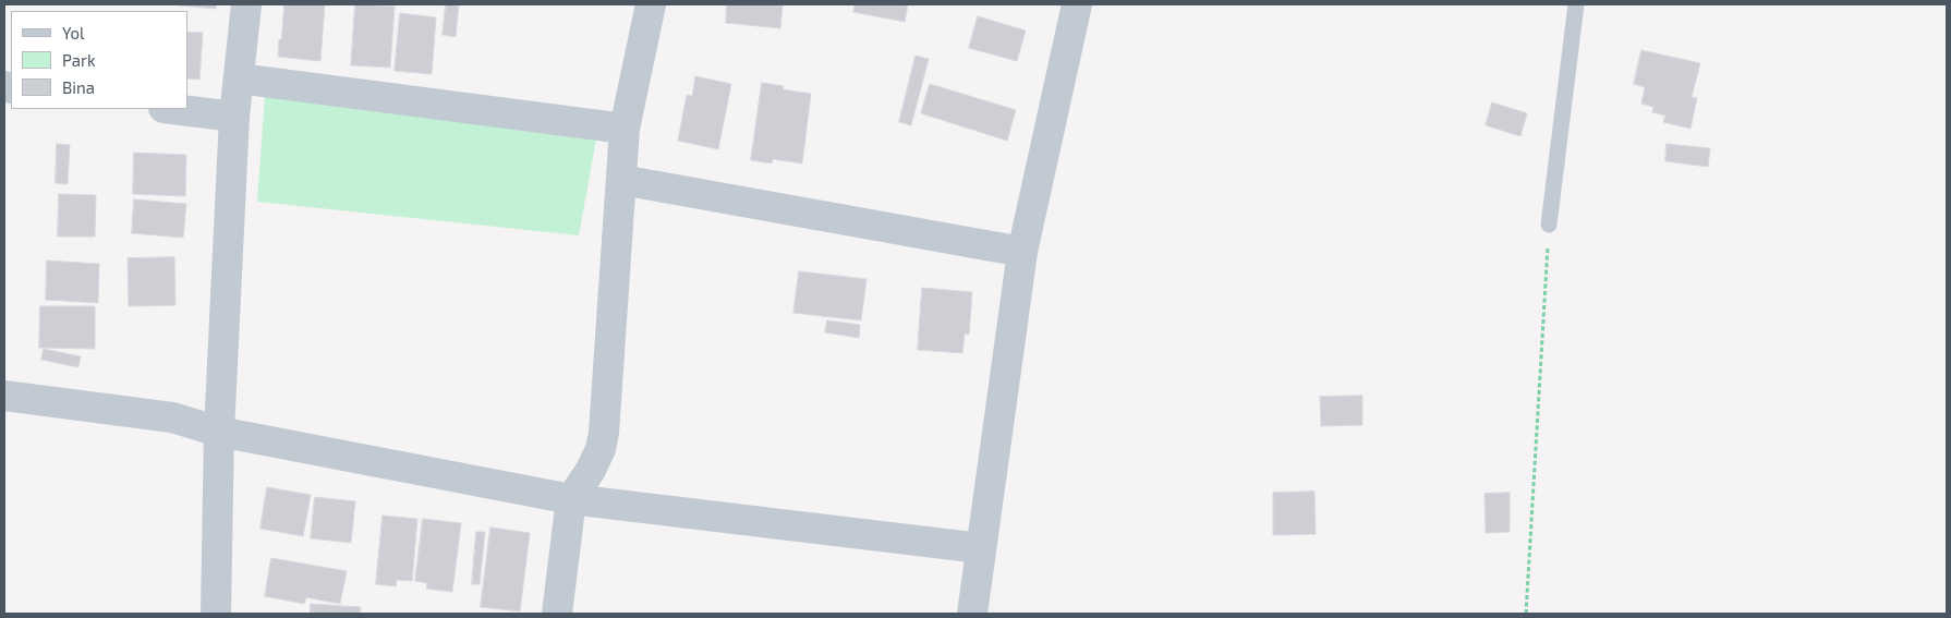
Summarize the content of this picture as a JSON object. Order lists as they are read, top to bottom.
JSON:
{
  "legend": ["Yol", "Park", "Bina"]
}
